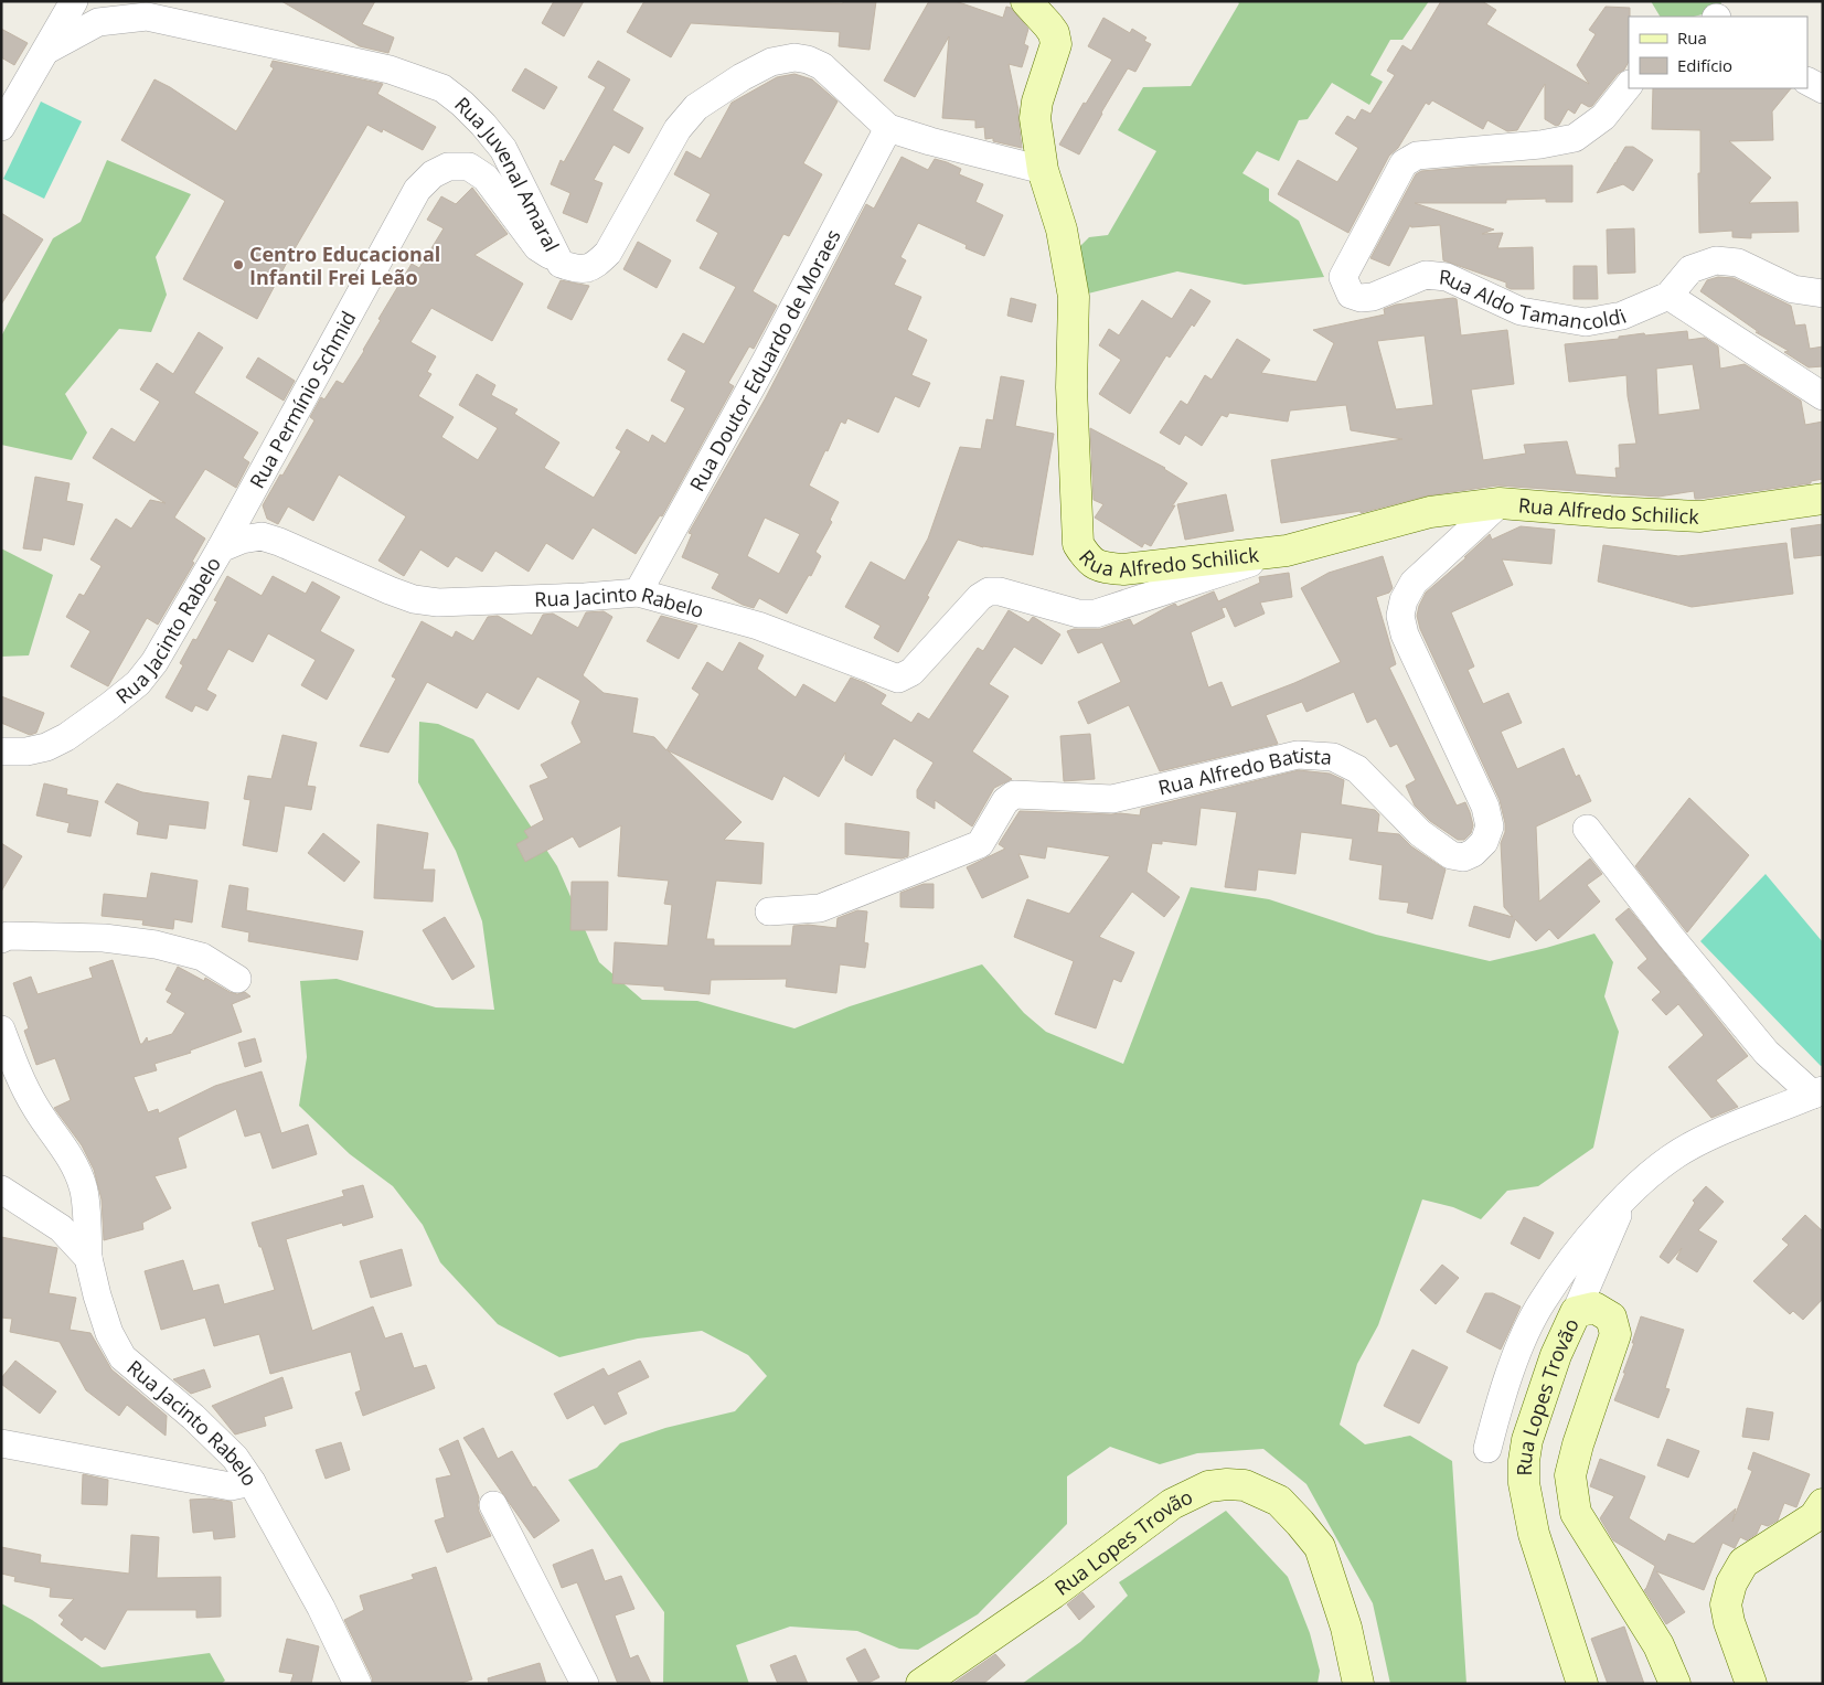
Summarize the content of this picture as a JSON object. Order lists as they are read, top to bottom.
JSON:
{
  "streets": {
    "main road": ["Rua Alfredo Schilick", "Rua Lopes Trovão"],
    "street": [
      "Rua Juvenal Amaral",
      "Rua Aldo Tamancoldi",
      "Rua Doutor Eduardo de Moraes",
      "Rua Permínio Schmid",
      "Rua Jacinto Rabelo",
      "Rua Alfredo Batista"
    ]
  },
  "crossings": [
    ["Rua Juvenal Amaral", "Rua Doutor Eduardo de Moraes"],
    ["Rua Juvenal Amaral", "Rua Permínio Schmid"],
    ["Rua Juvenal Amaral", "Rua Alfredo Schilick"],
    ["Rua Doutor Eduardo de Moraes", "Rua Jacinto Rabelo"],
    ["Rua Permínio Schmid", "Rua Jacinto Rabelo"],
    ["Rua Alfredo Schilick", "Rua Jacinto Rabelo"],
    ["Rua Alfredo Schilick", "Rua Alfredo Batista"]
  ],
  "places": ["Centro Educacional Infantil Frei Leão"],
  "legend": ["Rua", "Edifício"]
}
